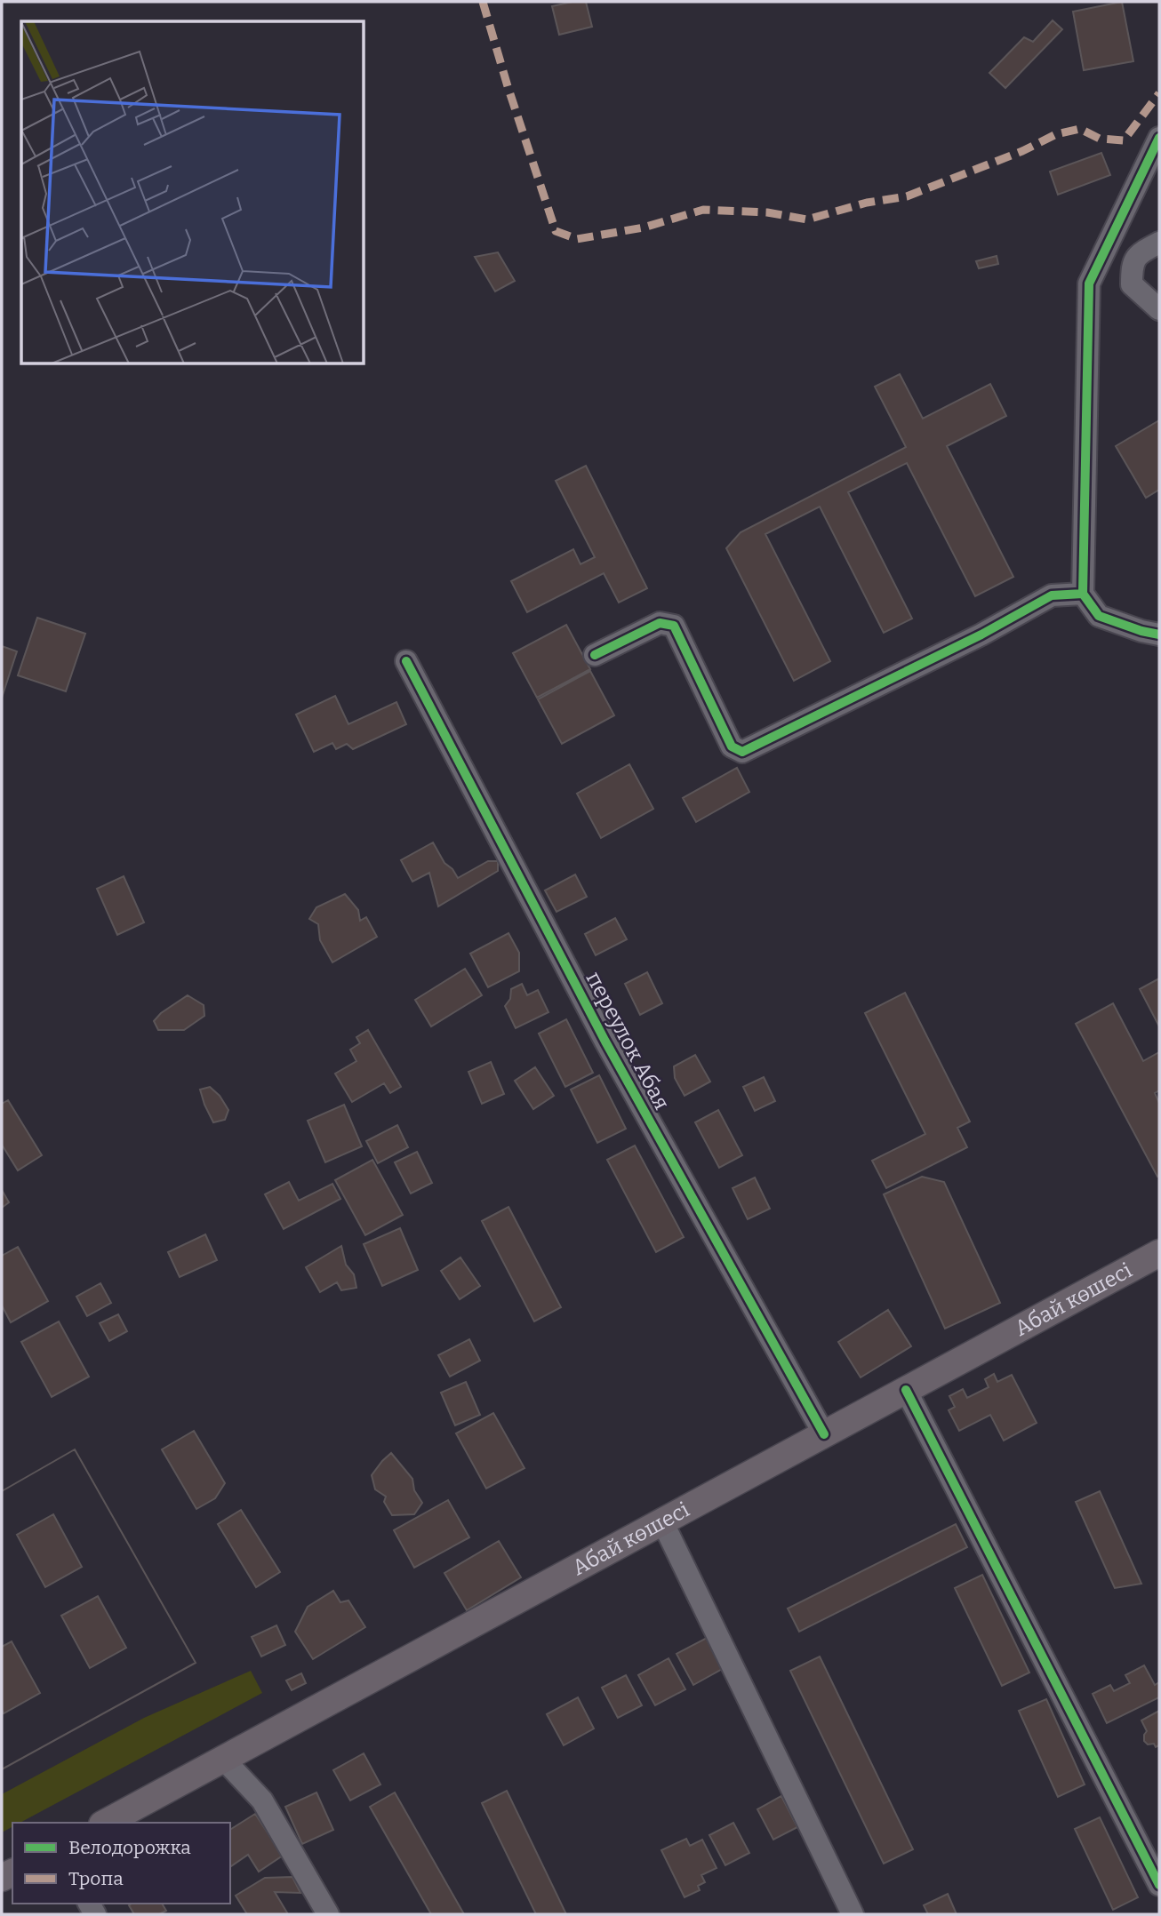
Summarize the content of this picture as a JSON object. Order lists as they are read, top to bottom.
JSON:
{
  "streets": {
    "main road": ["Абай көшесі"],
    "street": ["переулок Абая"]
  },
  "crossings": [
    ["переулок Абая", "Абай көшесі"]
  ],
  "legend": ["Велодорожка", "Тропа"]
}
